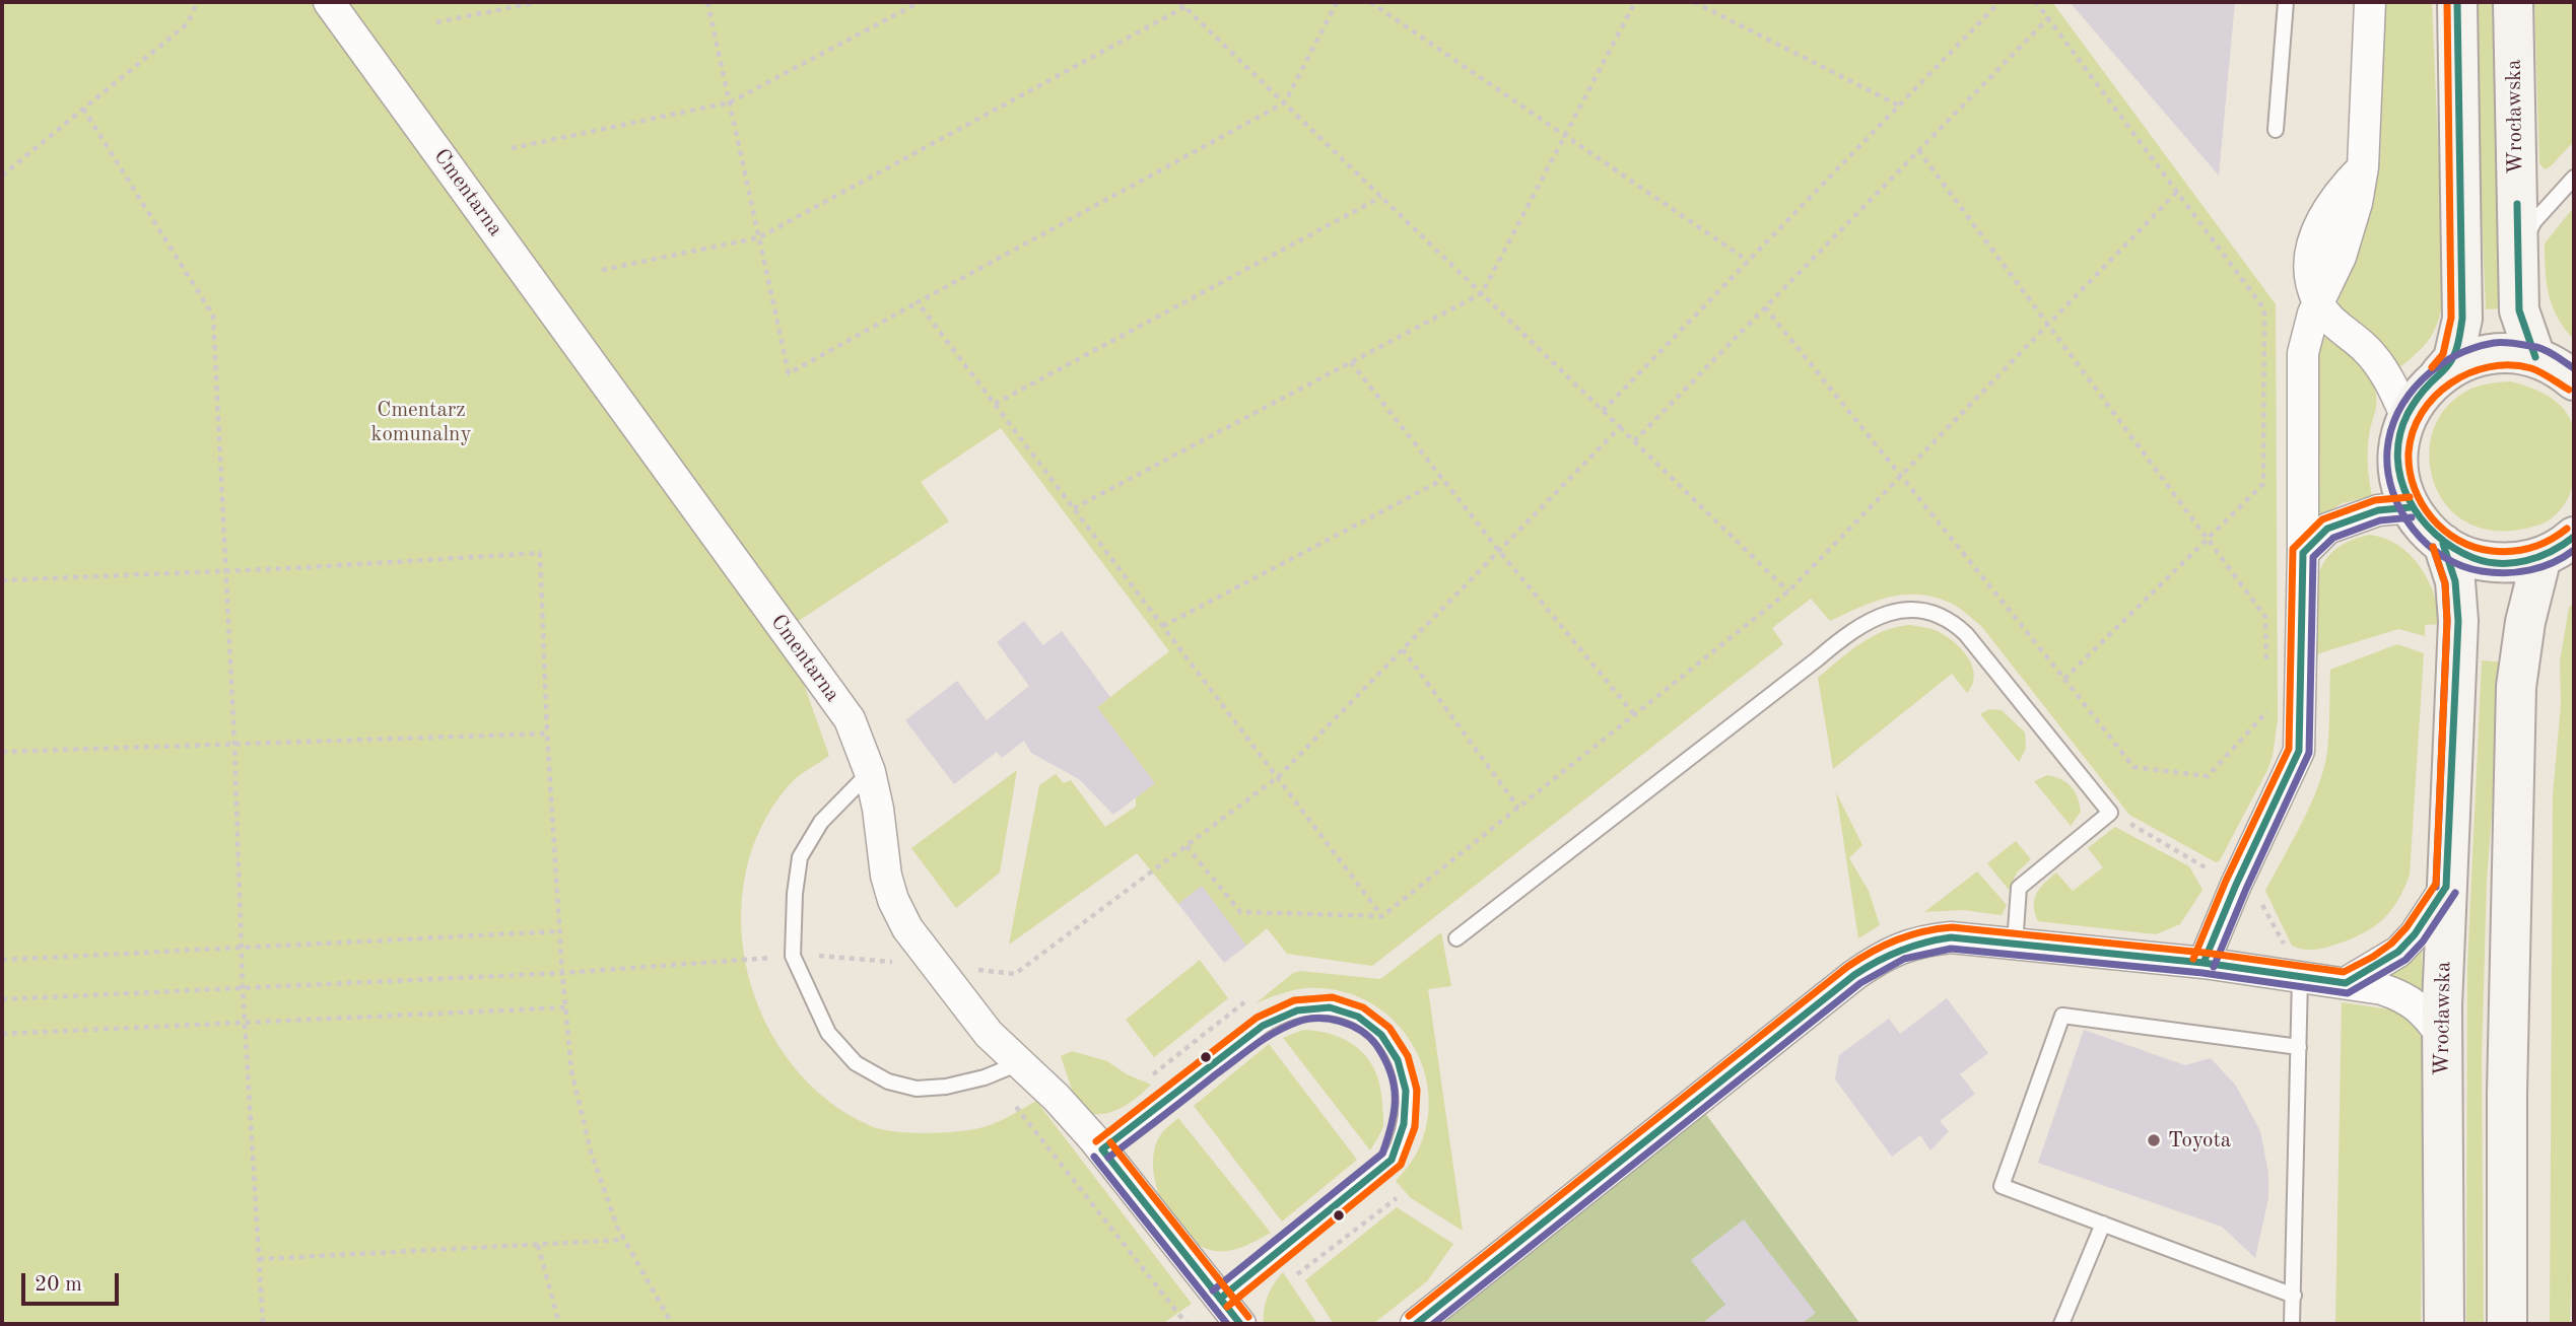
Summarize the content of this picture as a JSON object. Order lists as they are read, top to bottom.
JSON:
{
  "streets": {
    "main road": ["Wrocławska"],
    "street": ["Cmentarna"]
  },
  "parks": ["Cmentarz komunalny"],
  "places": ["Toyota"],
  "scale_bar": "20 m"
}
